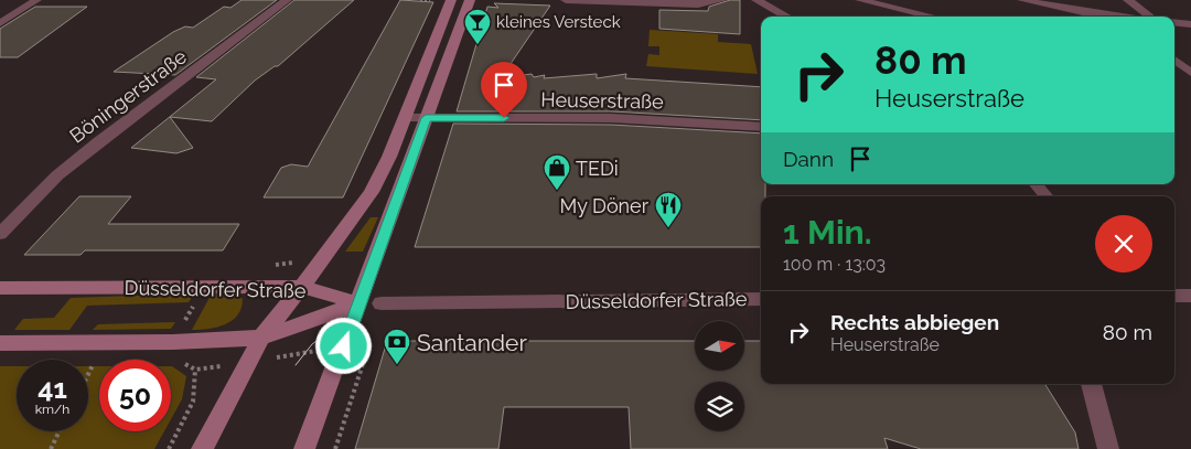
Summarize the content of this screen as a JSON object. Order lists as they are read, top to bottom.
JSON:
{
  "streets": {
    "main road": ["Düsseldorfer Straße"],
    "street": ["Böningerstraße", "Heuserstraße"]
  },
  "places": {
    "bar": ["kleines Versteck"],
    "shop": ["TEDi"],
    "restaurant": ["My Döner"],
    "bank": ["Santander"]
  },
  "north": "right",
  "page": {
    "turn": ["80 m", "Heuserstraße"],
    "then": "Dann",
    "heading": ["1 Min.", "100 m · 13:03"],
    "list": [
      {
        "name": "Rechts abbiegen",
        "note": "Heuserstraße",
        "value": "80 m"
      }
    ],
    "speed": "41 km/h",
    "limit": "50"
  }
}
